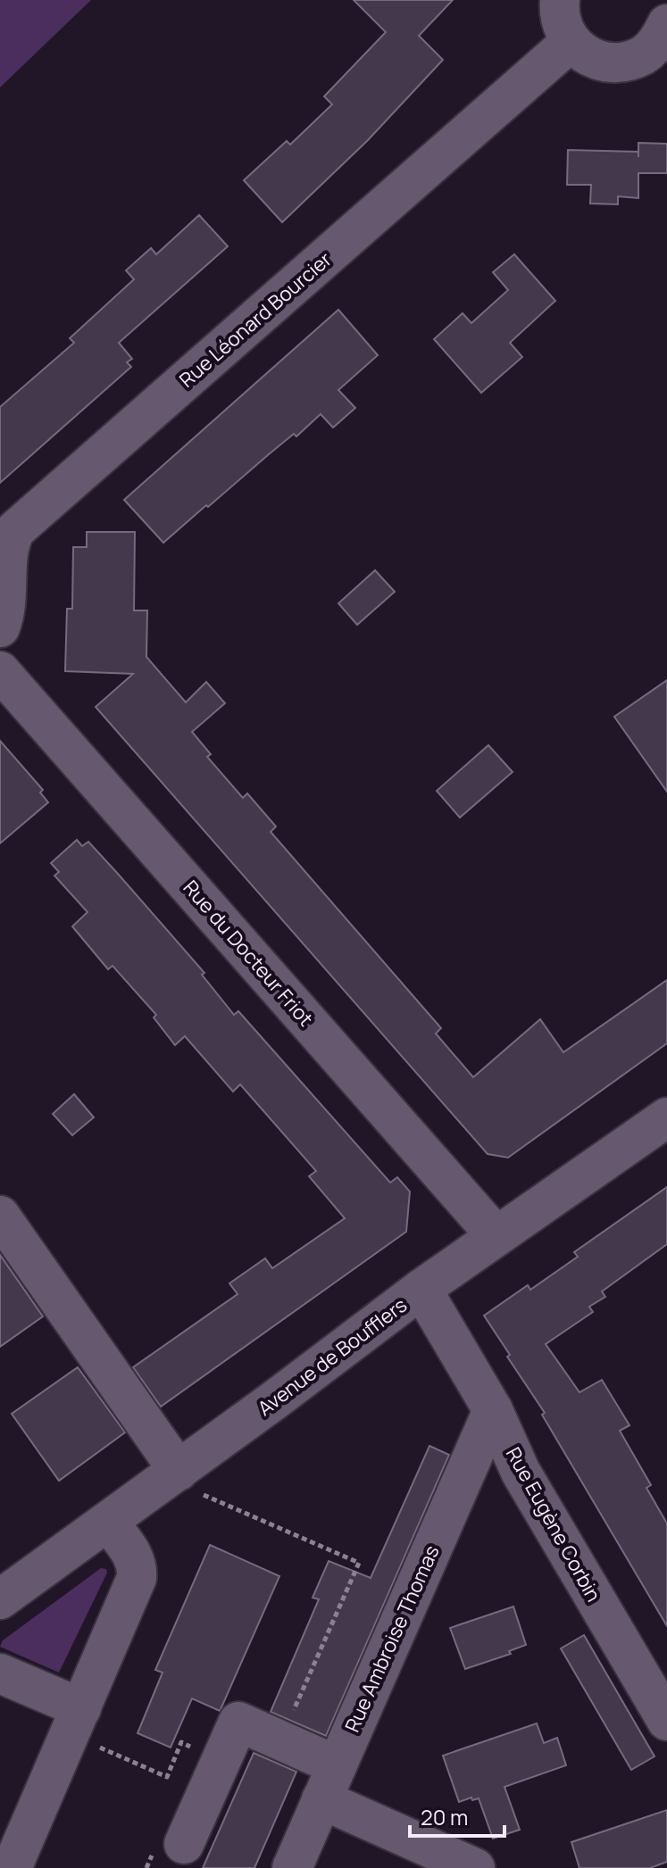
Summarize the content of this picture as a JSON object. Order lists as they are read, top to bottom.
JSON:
{
  "streets": {
    "street": [
      "Rue Léonard Bourcier",
      "Rue du Docteur Friot",
      "Avenue de Boufflers",
      "Rue Eugène Corbin",
      "Rue Ambroise Thomas"
    ]
  },
  "crossings": [
    ["Rue du Docteur Friot", "Avenue de Boufflers"],
    ["Avenue de Boufflers", "Rue Eugène Corbin"],
    ["Rue Eugène Corbin", "Rue Ambroise Thomas"]
  ],
  "scale_bar": "20 m"
}
